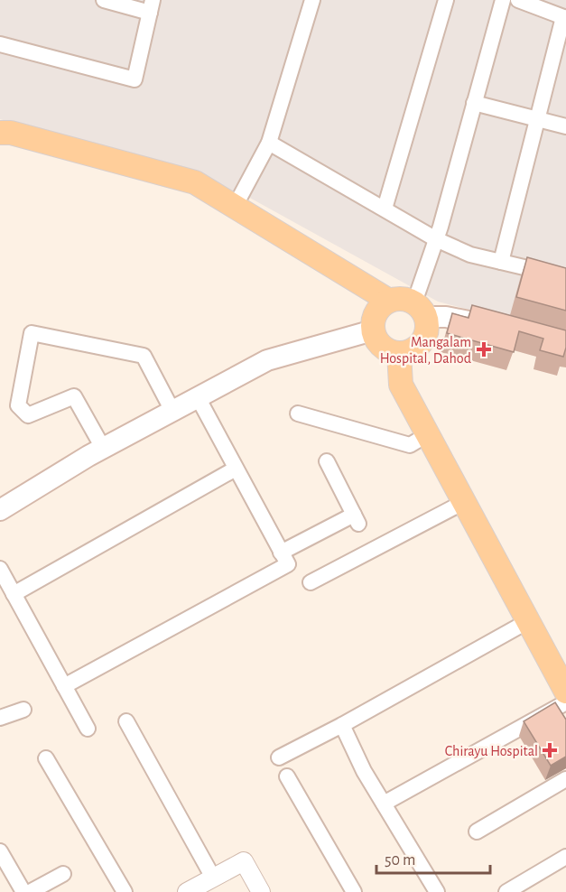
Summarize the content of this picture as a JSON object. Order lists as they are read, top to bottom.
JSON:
{
  "places": {
    "health": ["Mangalam Hospital, Dahod", "Chirayu Hospital"]
  },
  "scale_bar": "50 m"
}
